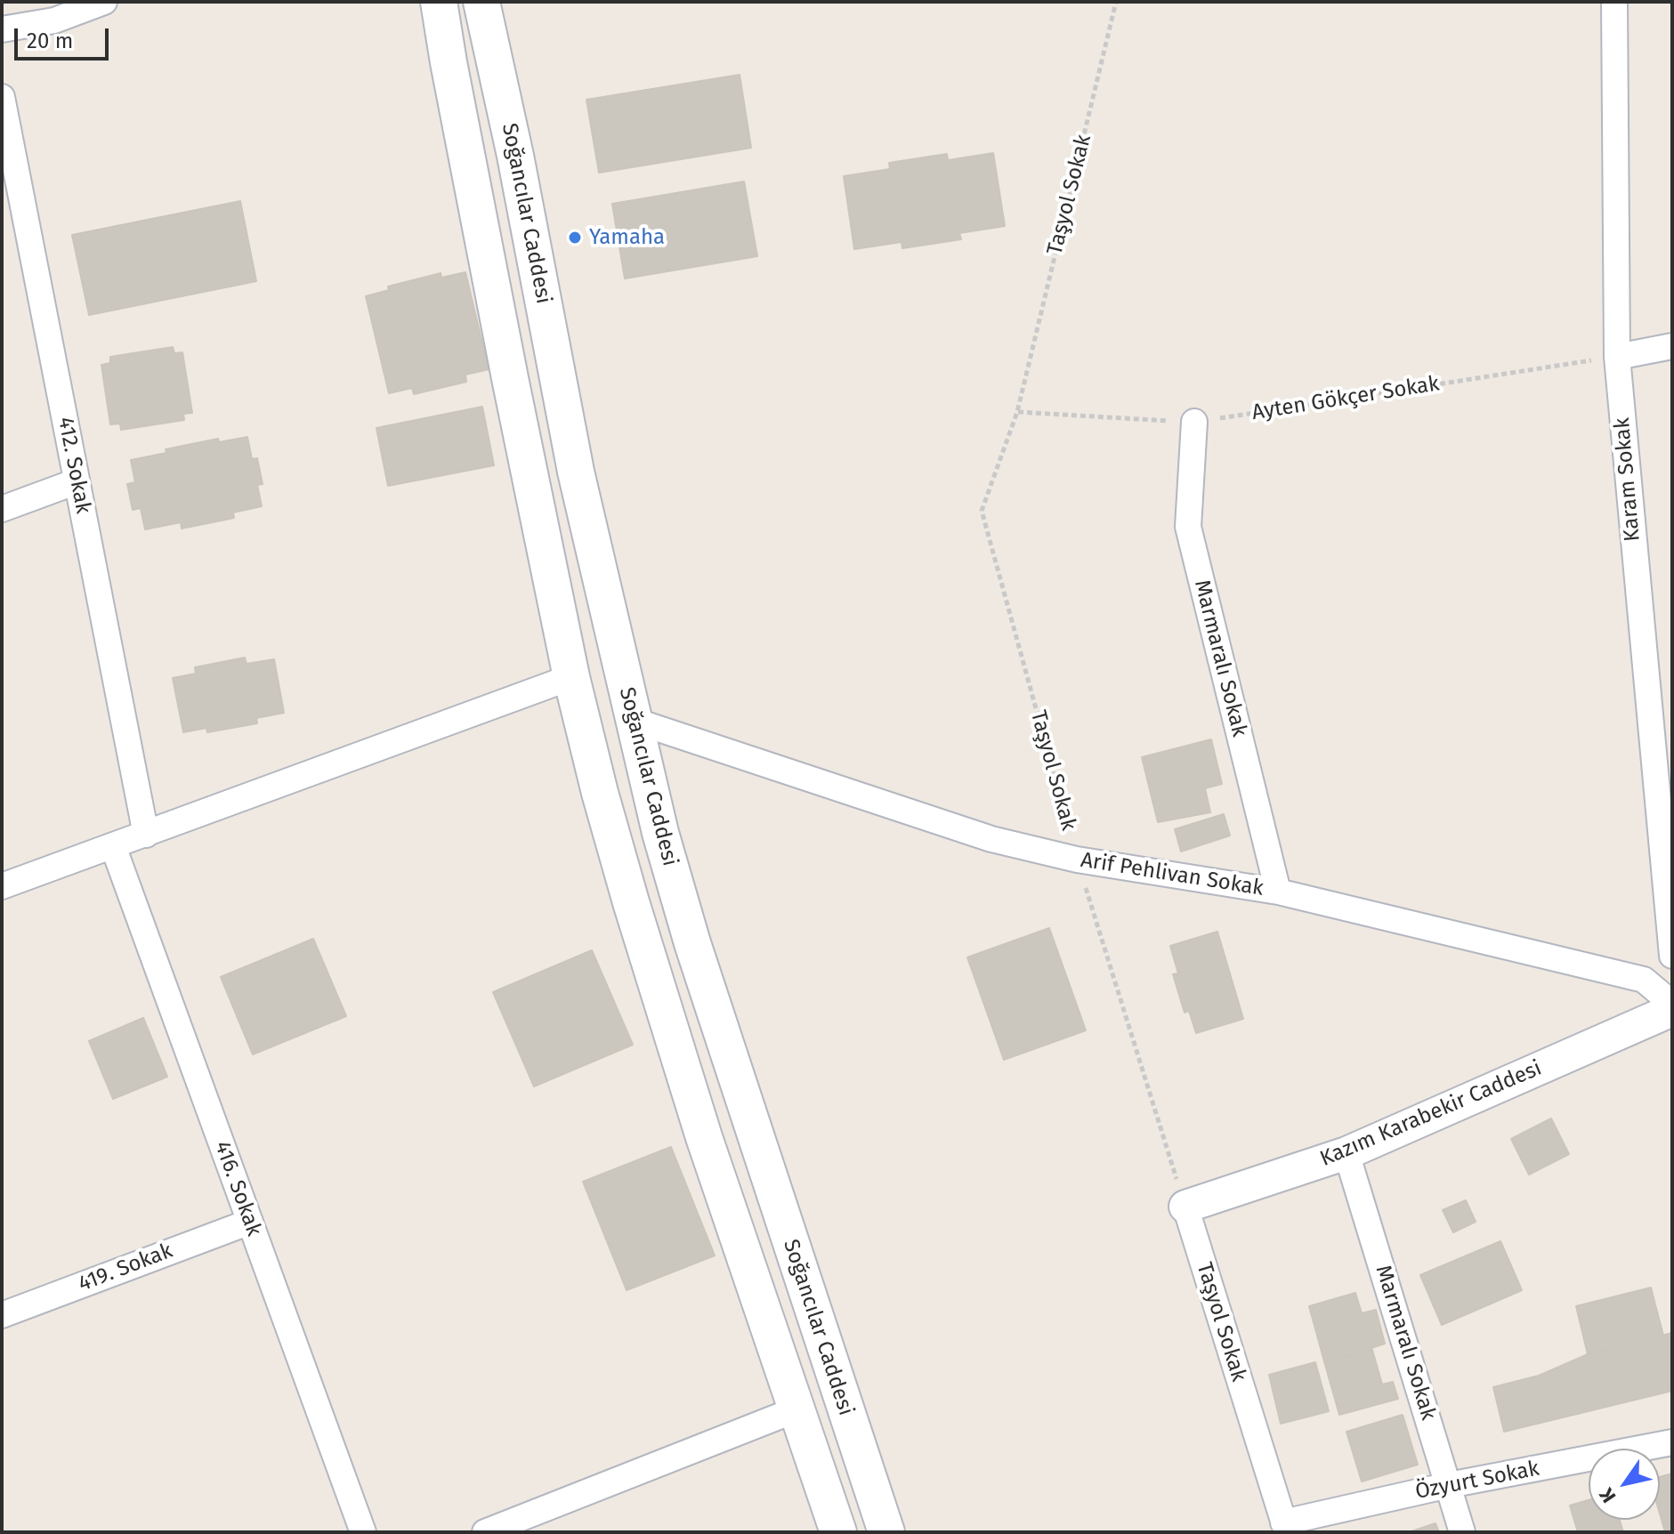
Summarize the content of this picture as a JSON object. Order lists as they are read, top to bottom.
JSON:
{
  "streets": {
    "main road": ["Soğancılar Caddesi"],
    "street": [
      "Taşyol Sokak",
      "412. Sokak",
      "Karam Sokak",
      "Marmaralı Sokak",
      "Arif Pehlivan Sokak",
      "Kazım Karabekir Caddesi",
      "416. Sokak",
      "419. Sokak",
      "Özyurt Sokak"
    ],
    "path": ["Ayten Gökçer Sokak"]
  },
  "crossings": [
    ["Taşyol Sokak", "Ayten Gökçer Sokak"],
    ["Taşyol Sokak", "Arif Pehlivan Sokak"],
    ["Taşyol Sokak", "Kazım Karabekir Caddesi"],
    ["Taşyol Sokak", "Özyurt Sokak"],
    ["Soğancılar Caddesi", "Arif Pehlivan Sokak"],
    ["Ayten Gökçer Sokak", "Karam Sokak"],
    ["Ayten Gökçer Sokak", "Marmaralı Sokak"],
    ["Marmaralı Sokak", "Arif Pehlivan Sokak"],
    ["Marmaralı Sokak", "Kazım Karabekir Caddesi"],
    ["Marmaralı Sokak", "Özyurt Sokak"],
    ["416. Sokak", "419. Sokak"]
  ],
  "places": ["Yamaha"],
  "scale_bar": "20 m",
  "north": "bottom left"
}
